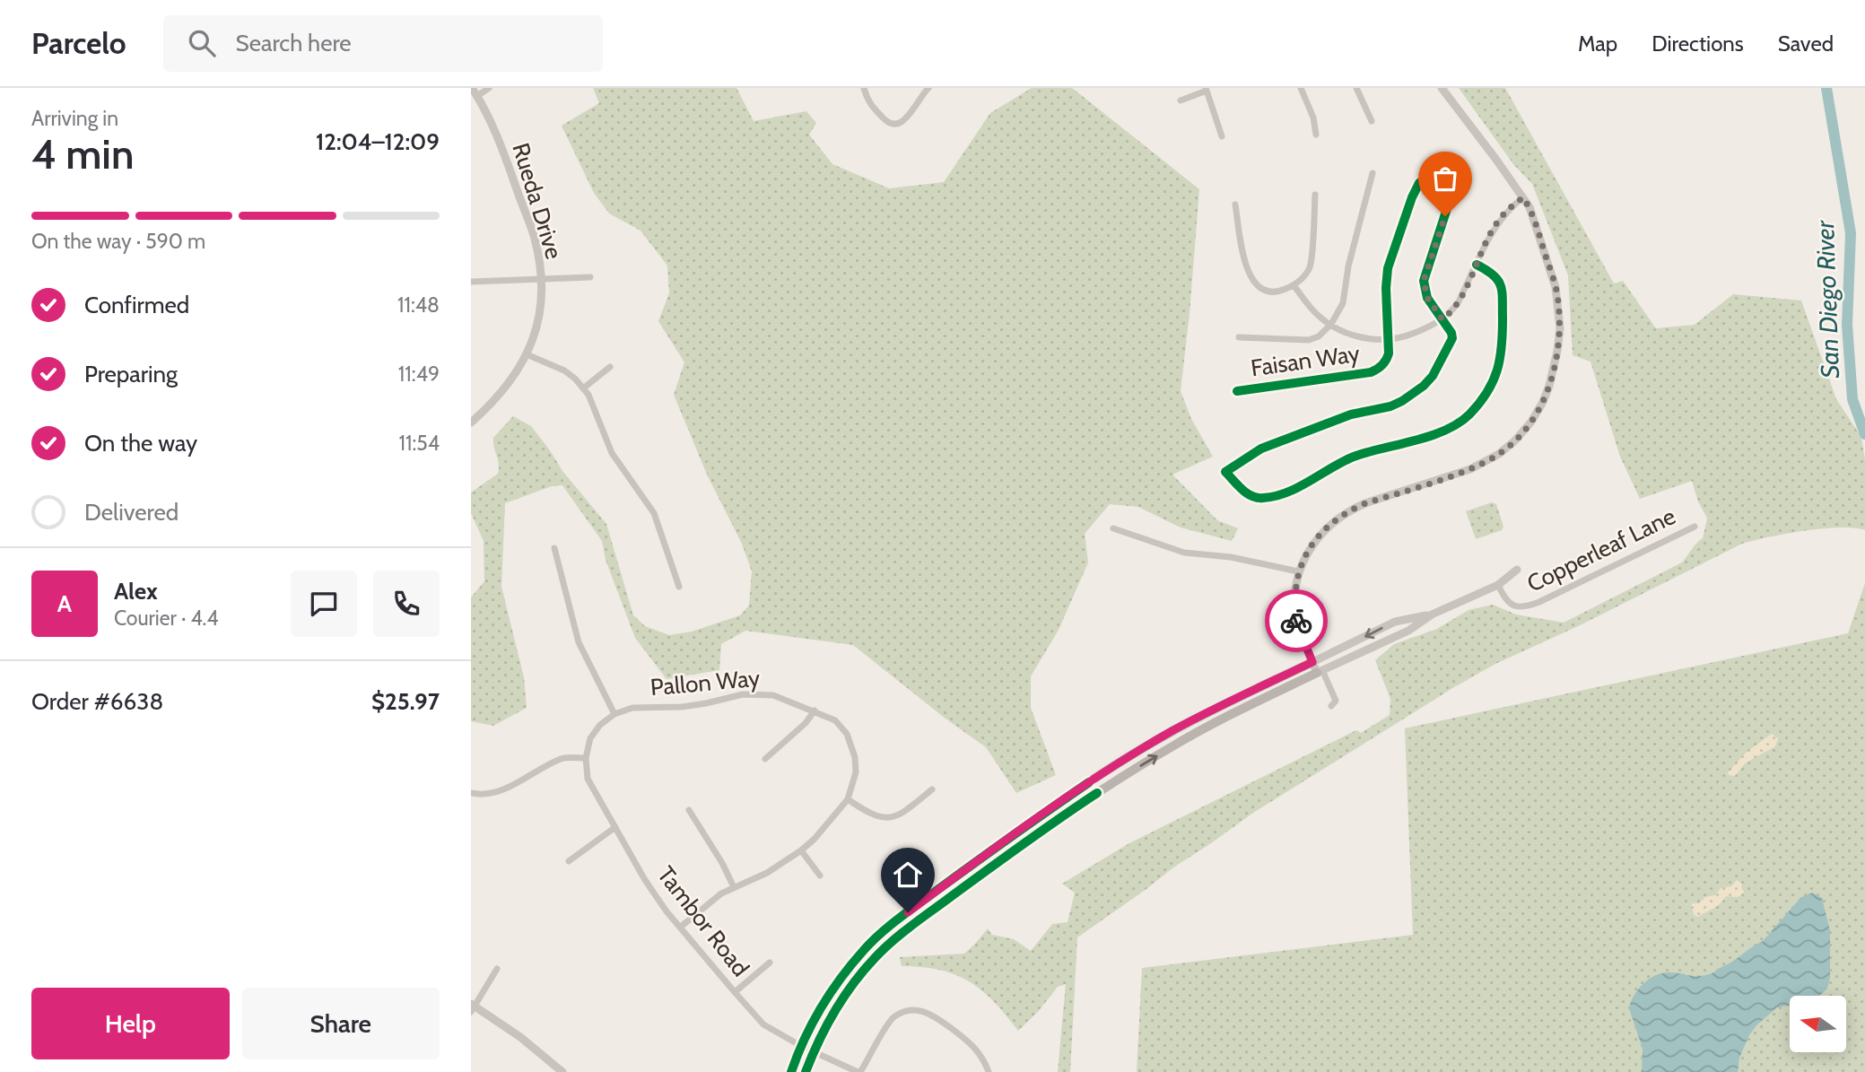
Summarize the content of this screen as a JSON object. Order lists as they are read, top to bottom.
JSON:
{
  "streets": {
    "street": [
      "Rueda Drive",
      "Faisan Way",
      "Copperleaf Lane",
      "Pallon Way",
      "Tambor Road"
    ]
  },
  "crossings": [
    ["Pallon Way", "Tambor Road"]
  ],
  "water": ["San Diego River"],
  "north": "left",
  "page": {
    "header": "Parcelo",
    "search": "Search here",
    "nav": ["Map", "Directions", "Saved"],
    "heading": ["4 min", "Arriving in", "12:04–12:09"],
    "panel": [
      "Alex",
      "Courier · 4.4",
      "Order #6638",
      "$25.97"
    ],
    "bar": "On the way · 590 m",
    "list": [
      ["Confirmed", "11:48"],
      ["Preparing", "11:49"],
      ["On the way", "11:54"],
      "Delivered"
    ],
    "round": "A",
    "buttons": ["Help", "Share"]
  }
}
